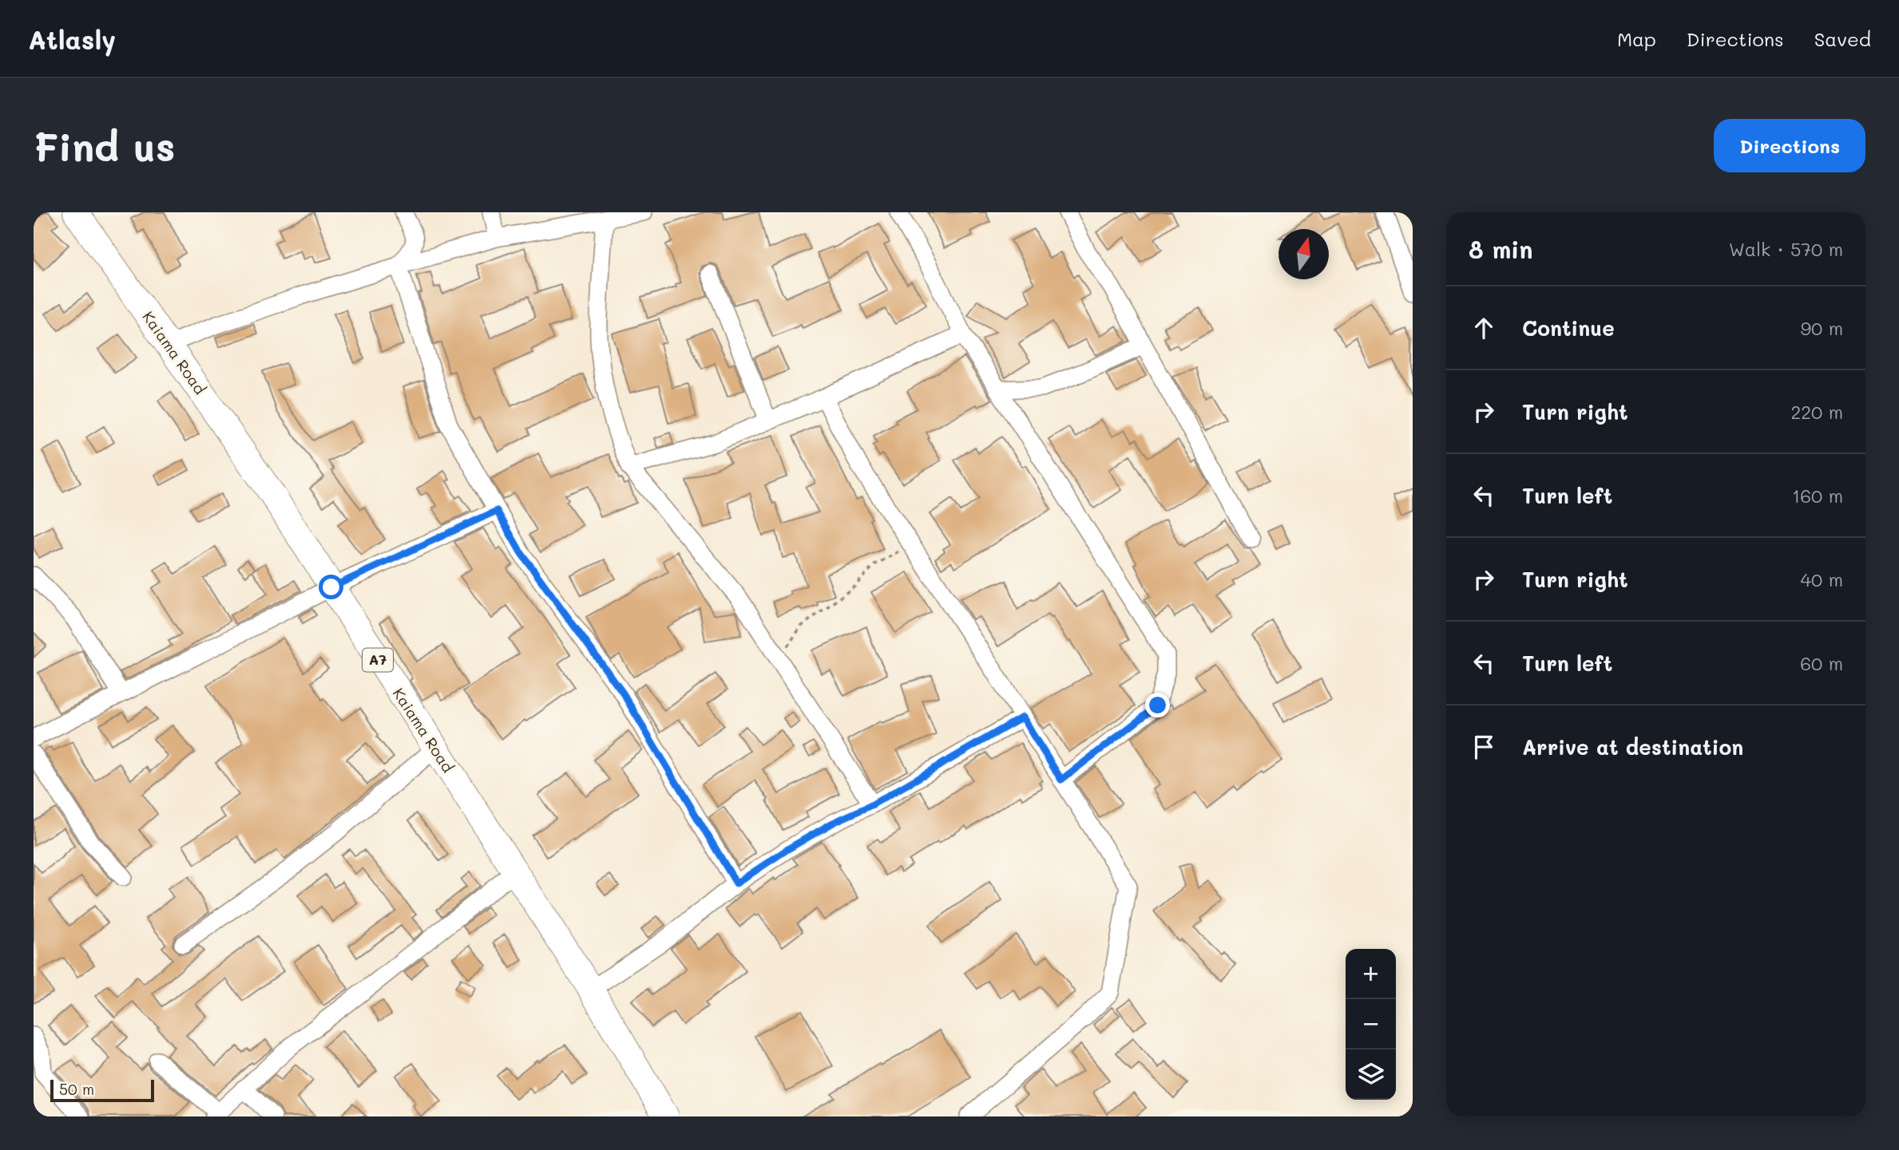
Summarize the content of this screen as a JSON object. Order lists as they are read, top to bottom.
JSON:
{
  "streets": {
    "highway": ["Kaiama Road", "A7"]
  },
  "scale_bar": "50 m",
  "north": "top",
  "page": {
    "header": "Atlasly",
    "nav": ["Map", "Directions", "Saved"],
    "buttons": "Directions",
    "title": "Find us",
    "heading": ["8 min", "Walk · 570 m"],
    "list": [
      ["Continue", "90 m"],
      ["Turn right", "220 m"],
      ["Turn left", "160 m"],
      ["Turn right", "40 m"],
      ["Turn left", "60 m"],
      "Arrive at destination"
    ],
    "map_buttons": ["+", "−"],
    "scale": "50 m"
  }
}
